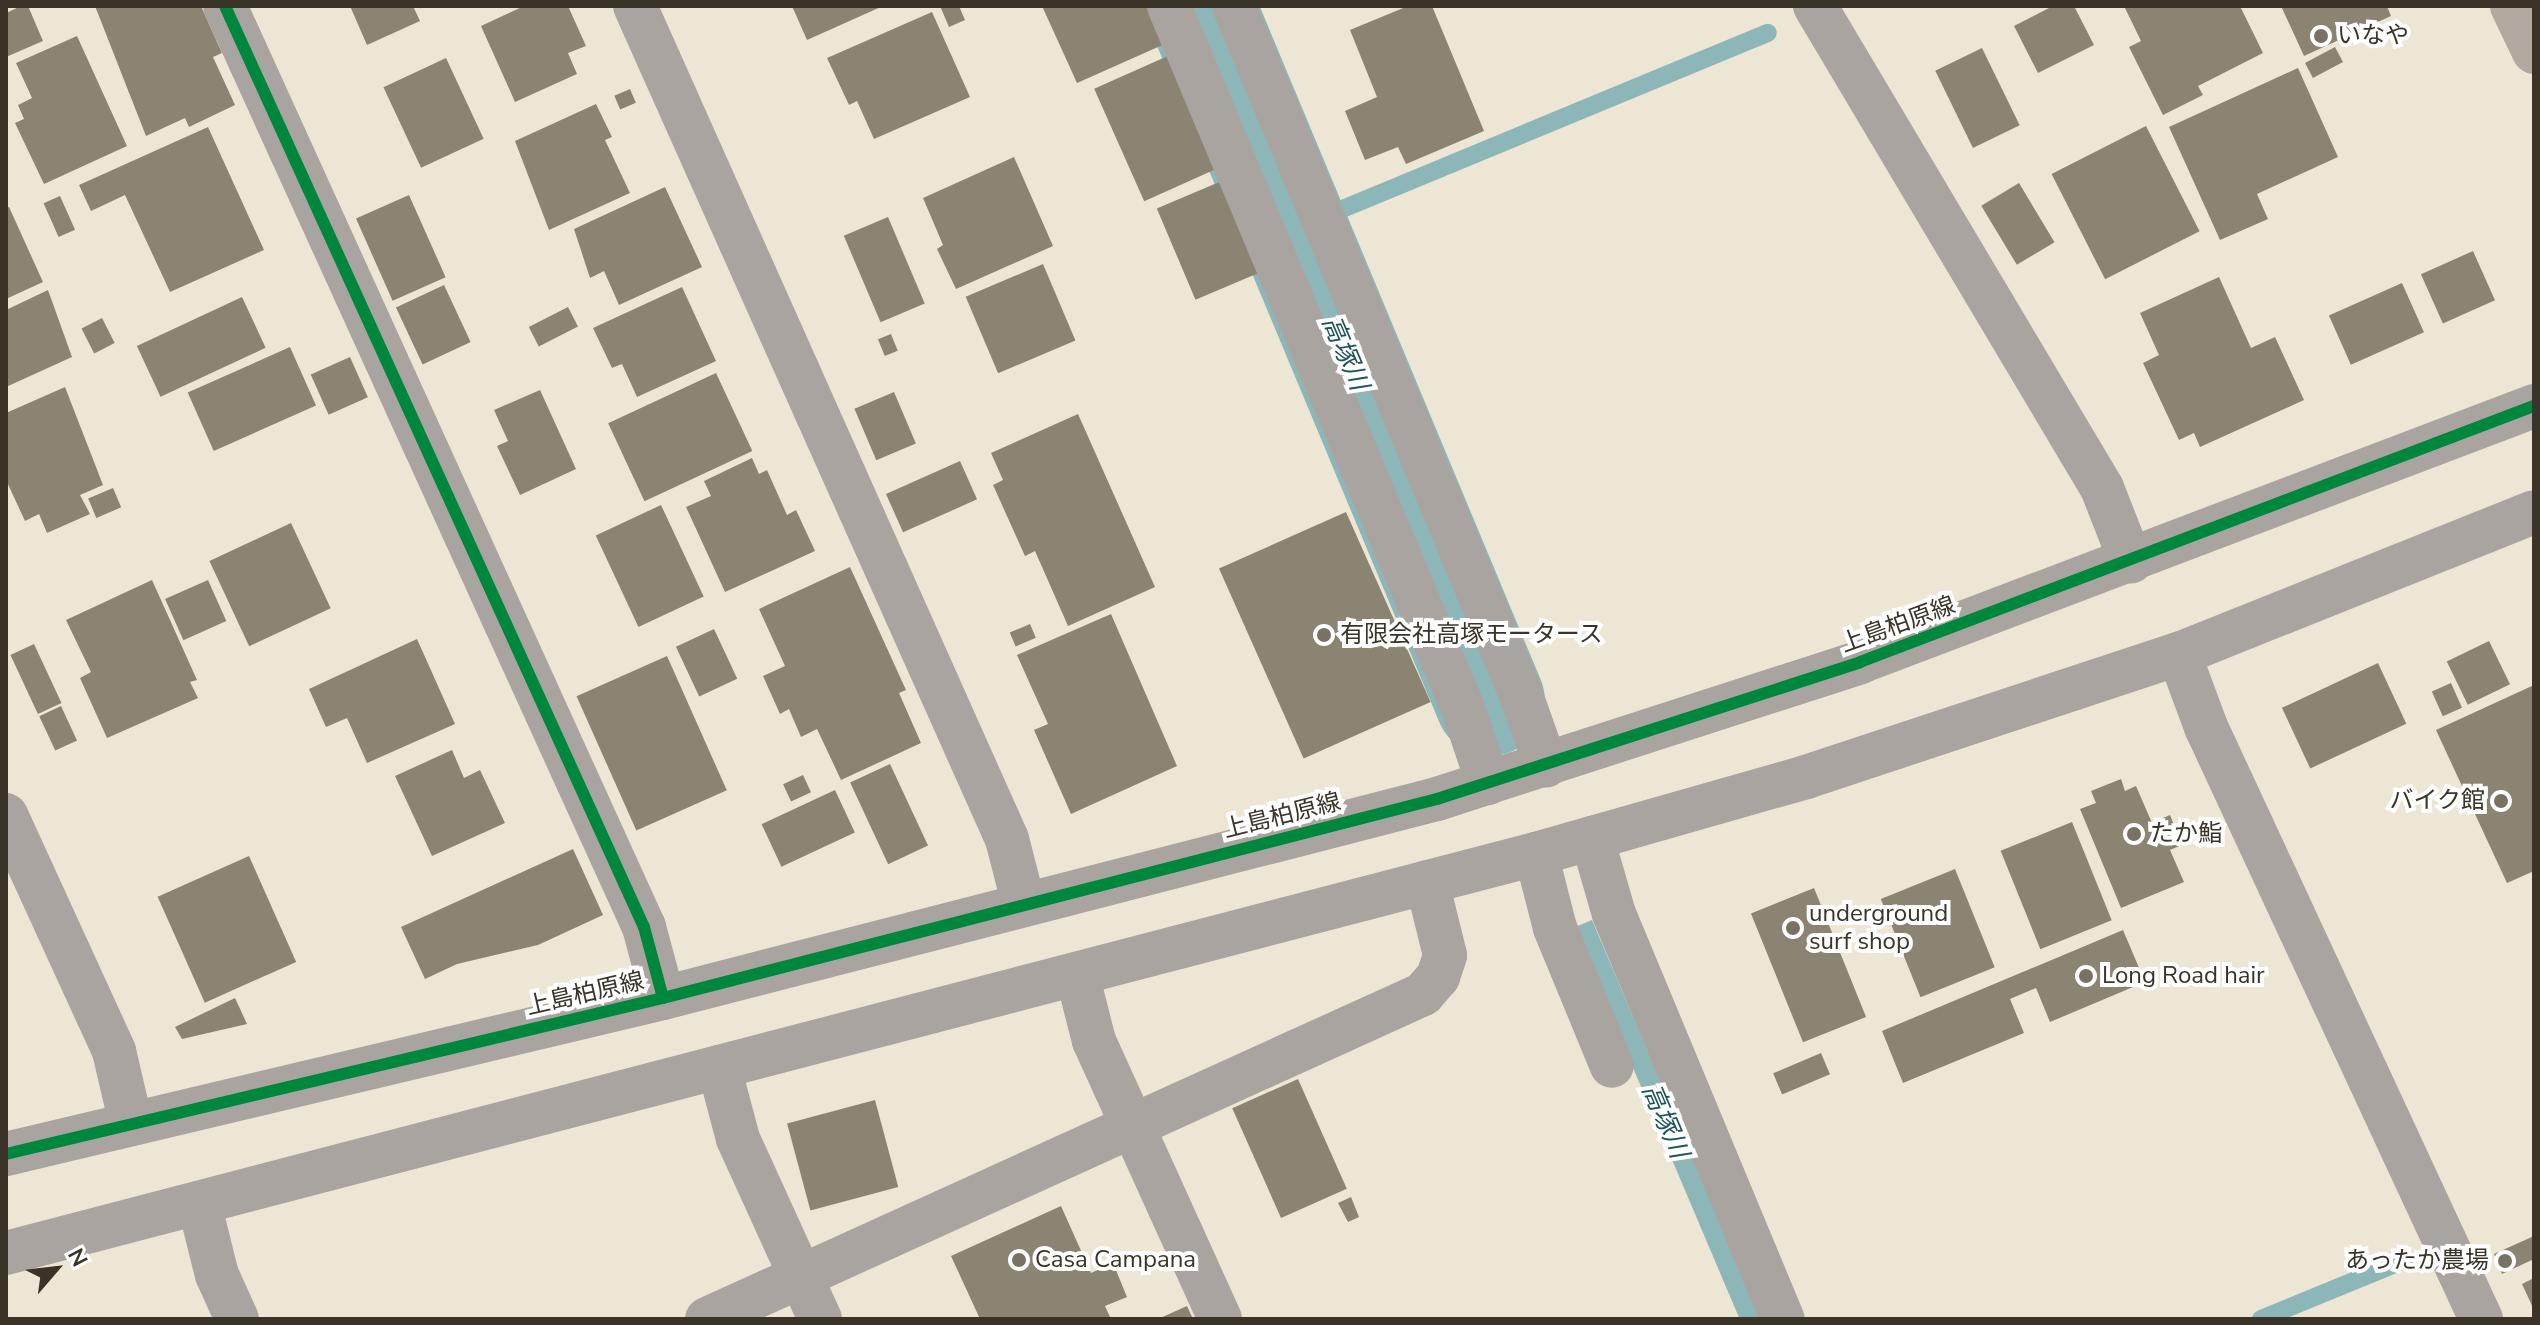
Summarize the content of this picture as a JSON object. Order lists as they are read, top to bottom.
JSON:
{
  "streets": {
    "street": ["上島柏原線"]
  },
  "water": ["高塚川"],
  "places": [
    "いなや",
    "有限会社高塚モータース",
    "バイク館",
    "たか鮨",
    "underground surf shop",
    "Long Road hair",
    "Casa Campana",
    "あったか農場"
  ],
  "north": "top right"
}
